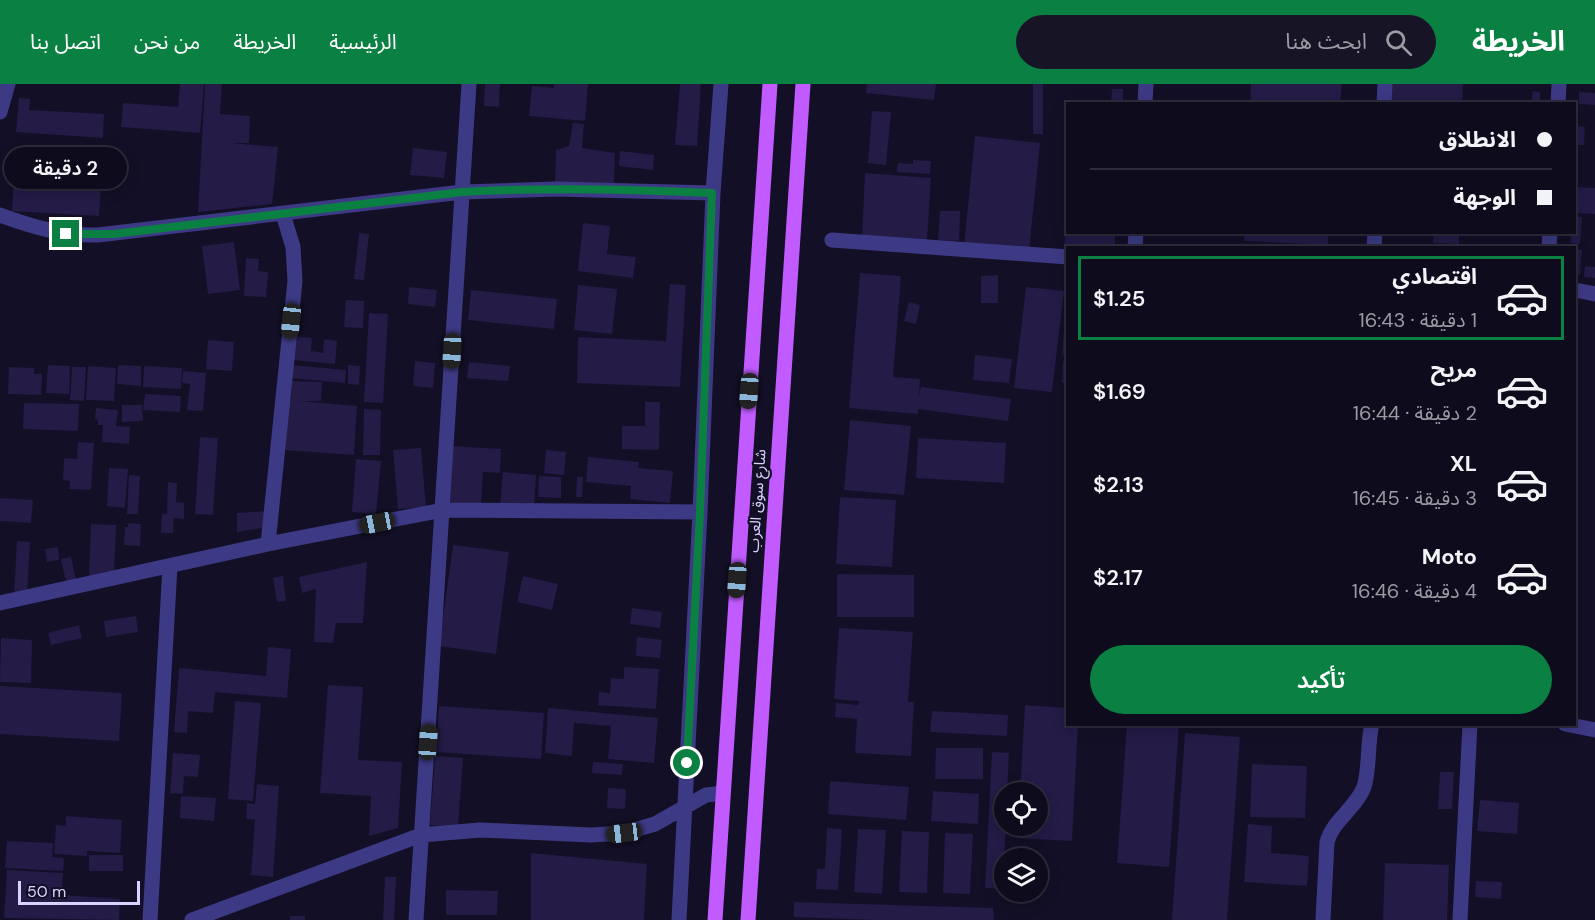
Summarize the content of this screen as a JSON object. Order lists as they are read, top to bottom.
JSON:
{
  "streets": {
    "main road": ["شارع سوق العرب"]
  },
  "scale_bar": "50 m",
  "page": {
    "header": "الخريطة",
    "search": "ابحث هنا",
    "nav": [
      "الرئيسية",
      "الخريطة",
      "من نحن",
      "اتصل بنا"
    ],
    "banner": ["الانطلاق", "الوجهة"],
    "bubble": "2 دقيقة",
    "list": [
      {
        "name": "اقتصادي",
        "note": "1 دقيقة · 16:43",
        "value": "$1.25"
      },
      {
        "name": "مريح",
        "note": "2 دقيقة · 16:44",
        "value": "$1.69"
      },
      {
        "name": "XL",
        "note": "3 دقيقة · 16:45",
        "value": "$2.13"
      },
      {
        "name": "Moto",
        "note": "4 دقيقة · 16:46",
        "value": "$2.17"
      }
    ],
    "buttons": "تأكيد",
    "scale": "50 m"
  }
}
